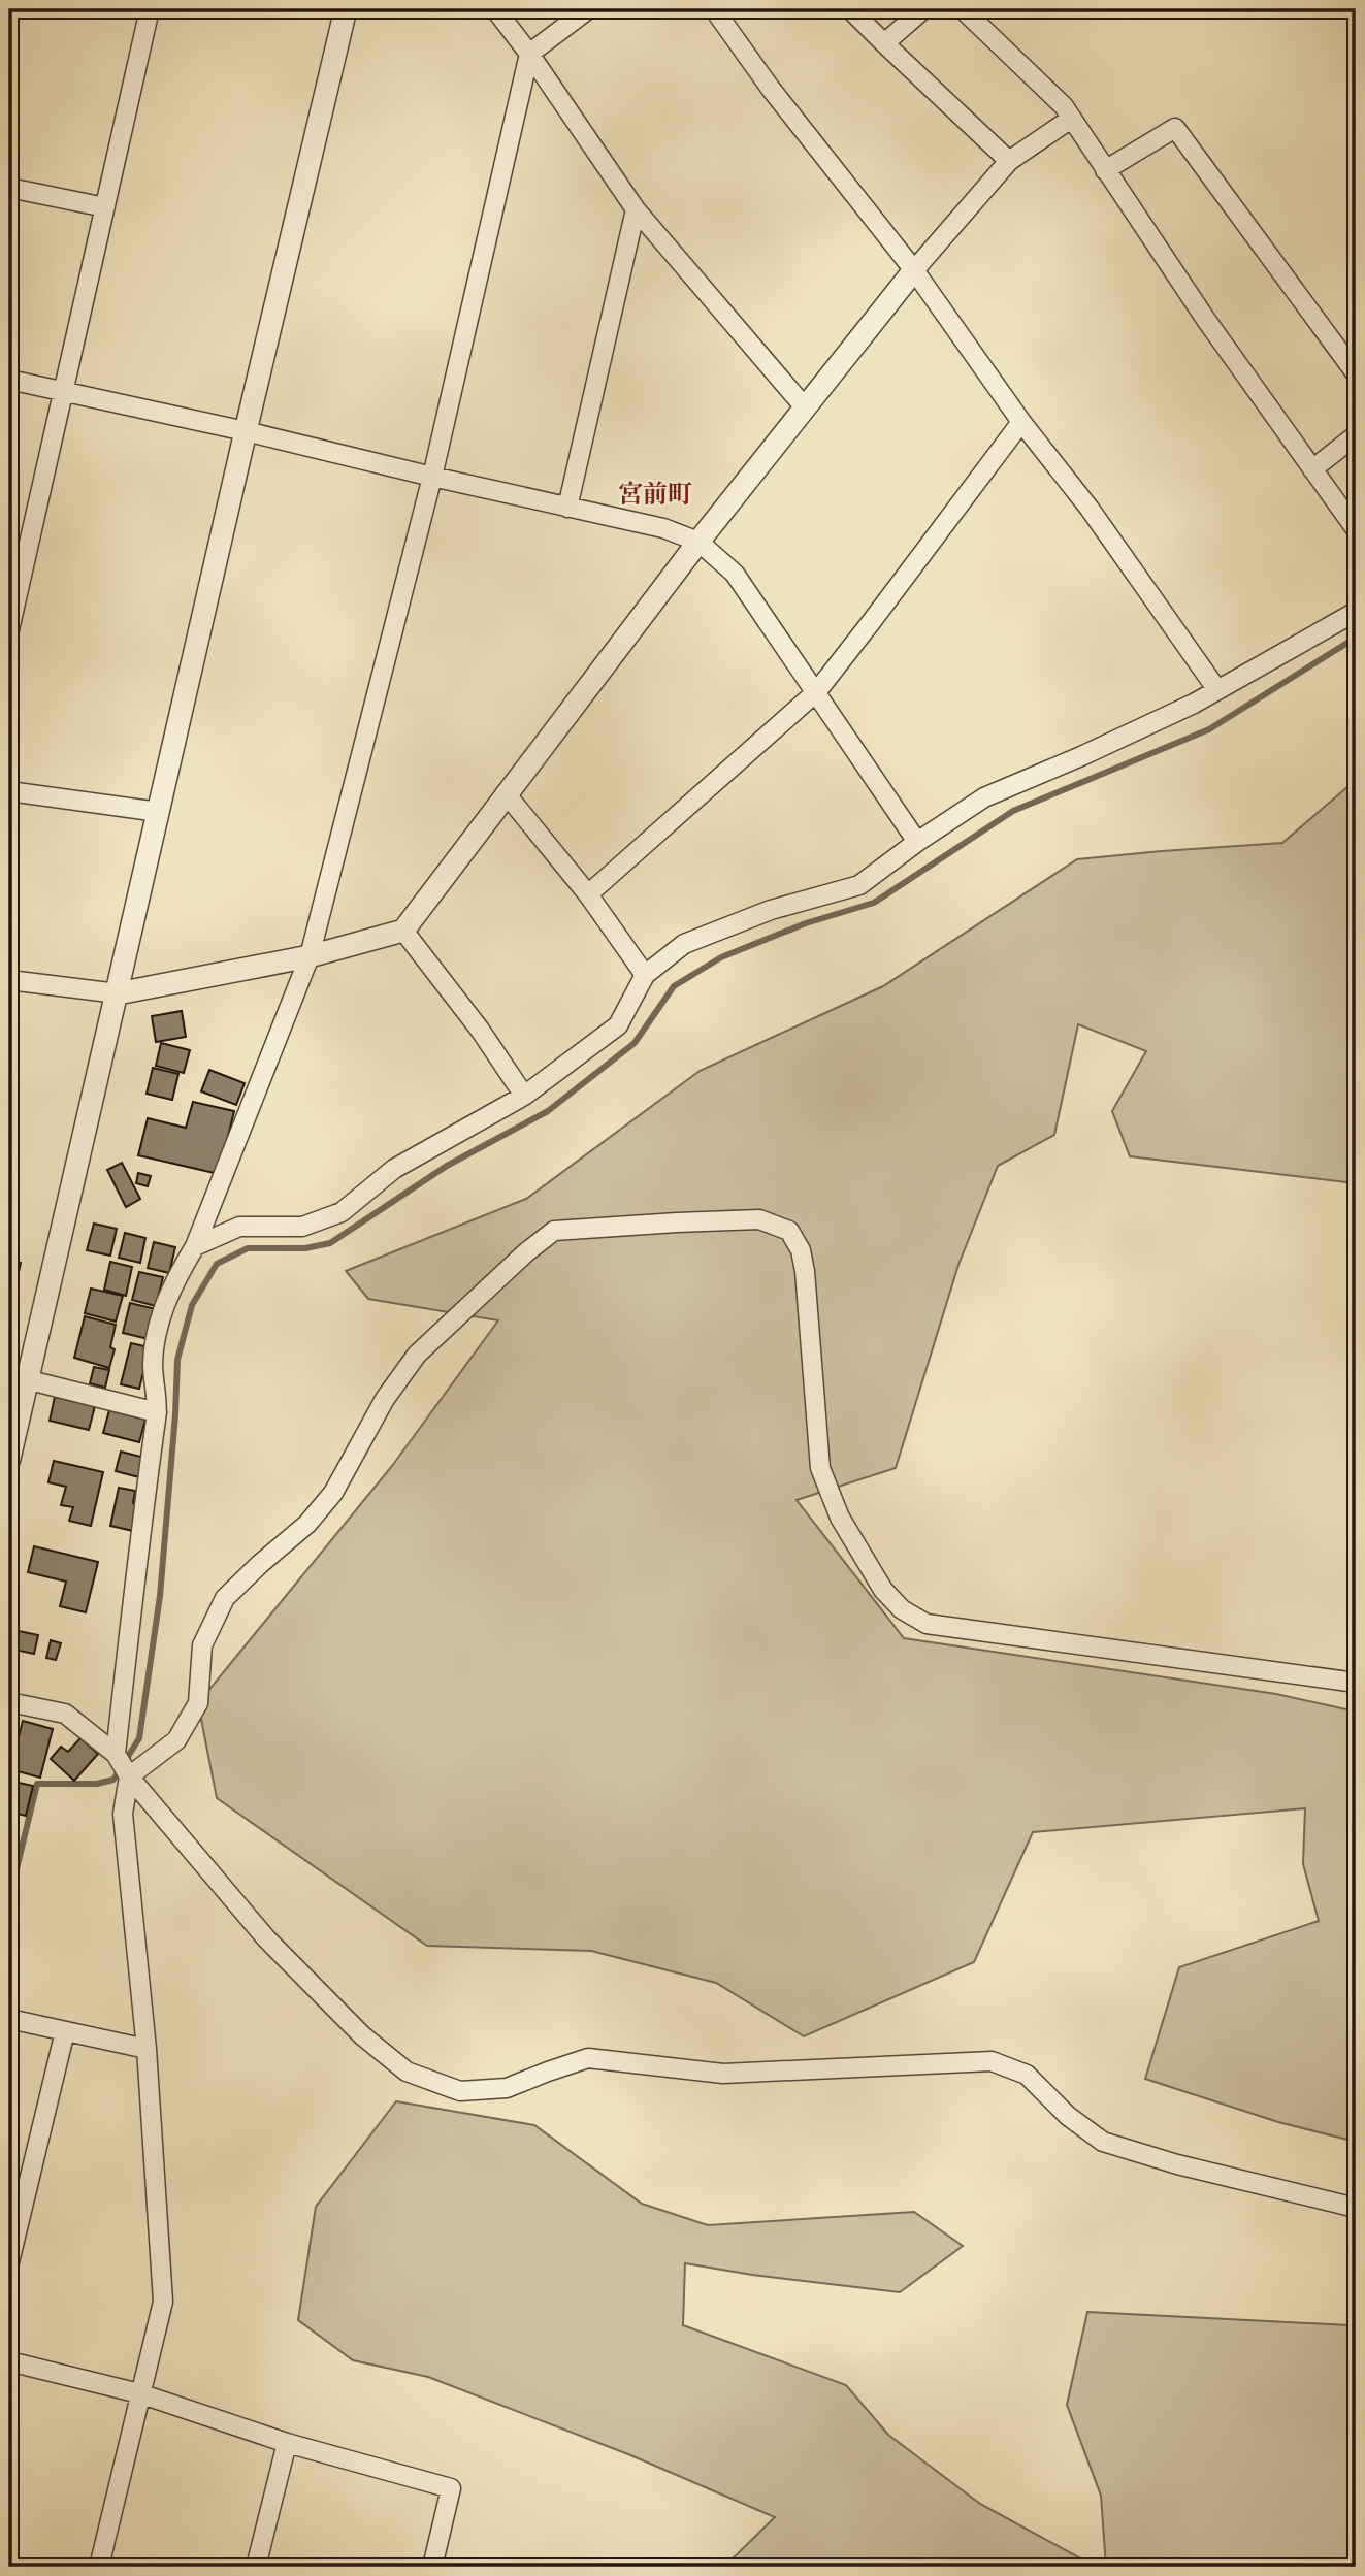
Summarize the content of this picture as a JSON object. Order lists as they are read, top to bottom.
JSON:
{
  "districts": ["宮前町"]
}
